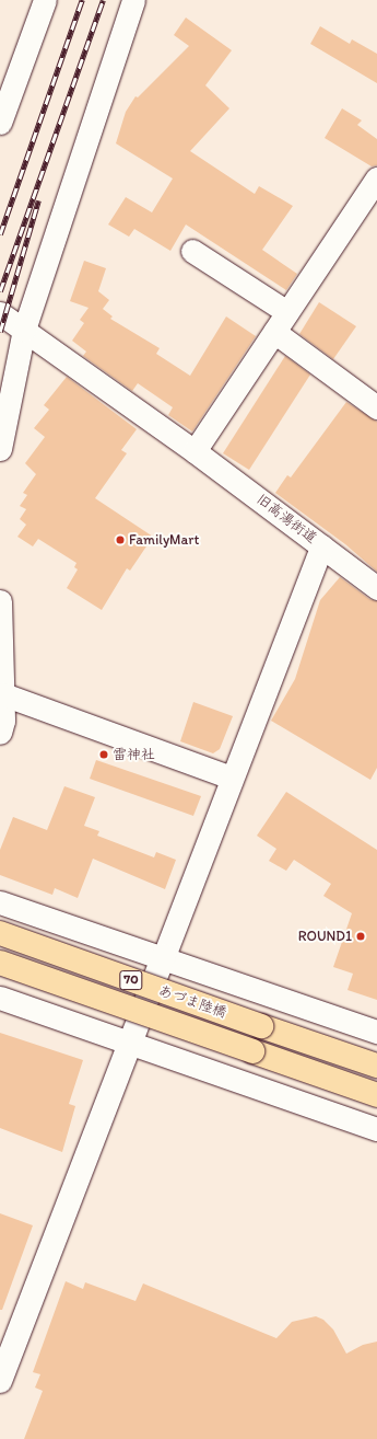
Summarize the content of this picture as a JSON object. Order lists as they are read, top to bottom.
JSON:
{
  "streets": {
    "main road": ["70", "あづま陸橋"],
    "street": ["旧高湯街道"]
  },
  "places": ["FamilyMart", "雷神社", "ROUND1"]
}
